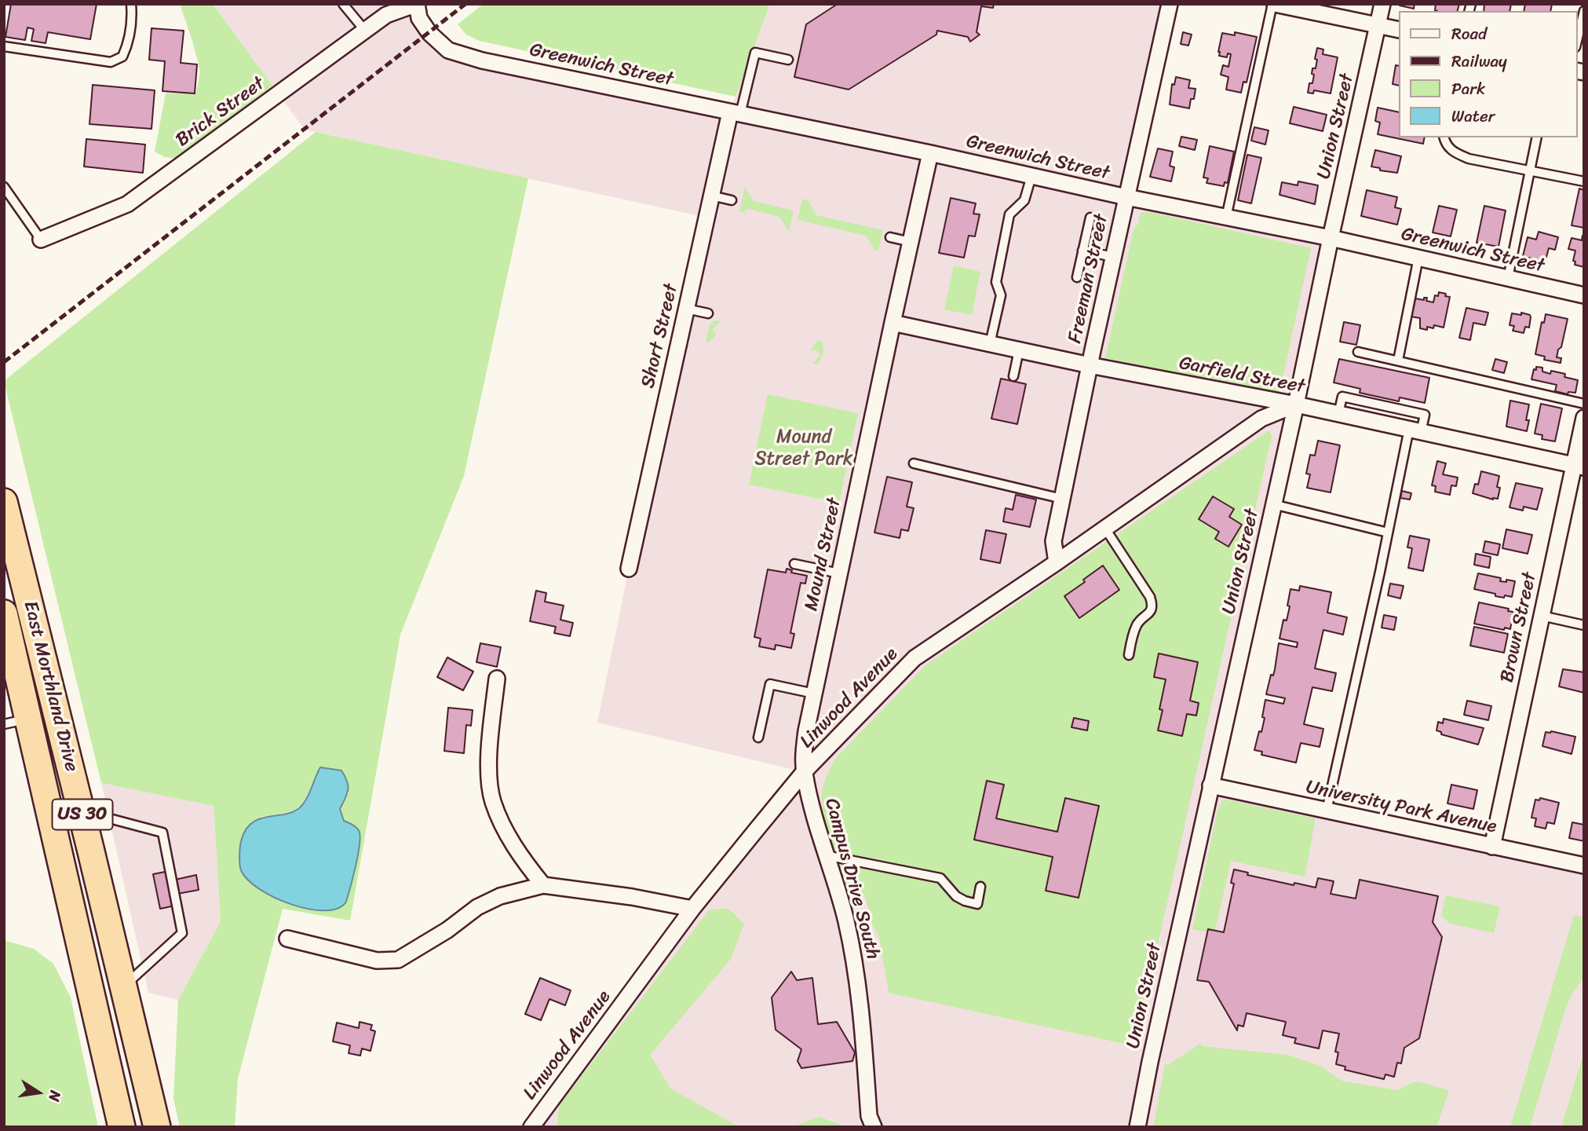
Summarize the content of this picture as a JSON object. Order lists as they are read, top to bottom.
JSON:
{
  "streets": {
    "highway": ["East Morthland Drive", "US 30"],
    "street": [
      "Greenwich Street",
      "Brick Street",
      "Union Street",
      "Freeman Street",
      "Short Street",
      "Garfield Street",
      "Mound Street",
      "Brown Street",
      "Linwood Avenue",
      "University Park Avenue",
      "Campus Drive South"
    ]
  },
  "crossings": [
    ["Greenwich Street", "Brick Street"],
    ["Greenwich Street", "Union Street"],
    ["Greenwich Street", "Freeman Street"],
    ["Greenwich Street", "Short Street"],
    ["Greenwich Street", "Mound Street"],
    ["Union Street", "Garfield Street"],
    ["Union Street", "Linwood Avenue"],
    ["Union Street", "University Park Avenue"],
    ["Freeman Street", "Garfield Street"],
    ["Freeman Street", "Linwood Avenue"],
    ["Garfield Street", "Mound Street"],
    ["Garfield Street", "Brown Street"],
    ["Garfield Street", "Linwood Avenue"],
    ["Mound Street", "Linwood Avenue"],
    ["Mound Street", "Campus Drive South"],
    ["Brown Street", "University Park Avenue"],
    ["Linwood Avenue", "Campus Drive South"]
  ],
  "parks": ["Mound Street Park"],
  "legend": [
    "Road",
    "Railway",
    "Park",
    "Water"
  ],
  "north": "right"
}
